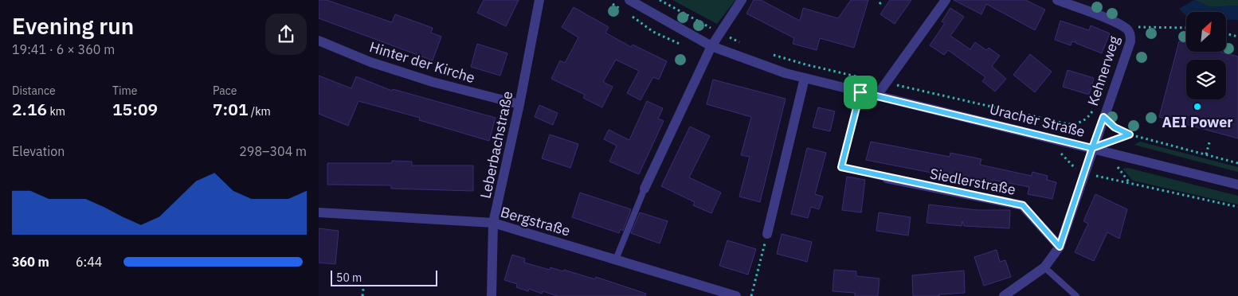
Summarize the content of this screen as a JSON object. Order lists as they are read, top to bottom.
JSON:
{
  "streets": {
    "street": [
      "Hinter der Kirche",
      "Kehnerweg",
      "Uracher Straße",
      "Leberbachstraße",
      "Siedlerstraße",
      "Bergstraße"
    ]
  },
  "crossings": [
    ["Hinter der Kirche", "Leberbachstraße"],
    ["Kehnerweg", "Uracher Straße"],
    ["Leberbachstraße", "Bergstraße"]
  ],
  "places": ["AEI Power"],
  "scale_bar": "50 m",
  "north": "top right",
  "page": {
    "heading": ["Evening run", "19:41 · 6 × 360 m"],
    "stats": [
      ["Distance", "2.16 km"],
      ["Time", "15:09"],
      ["Pace", "7:01 /km"]
    ],
    "chart": ["Elevation", "298–304 m"],
    "list": [
      {
        "name": "360 m",
        "note": "6:44"
      }
    ],
    "scale": "50 m"
  }
}
